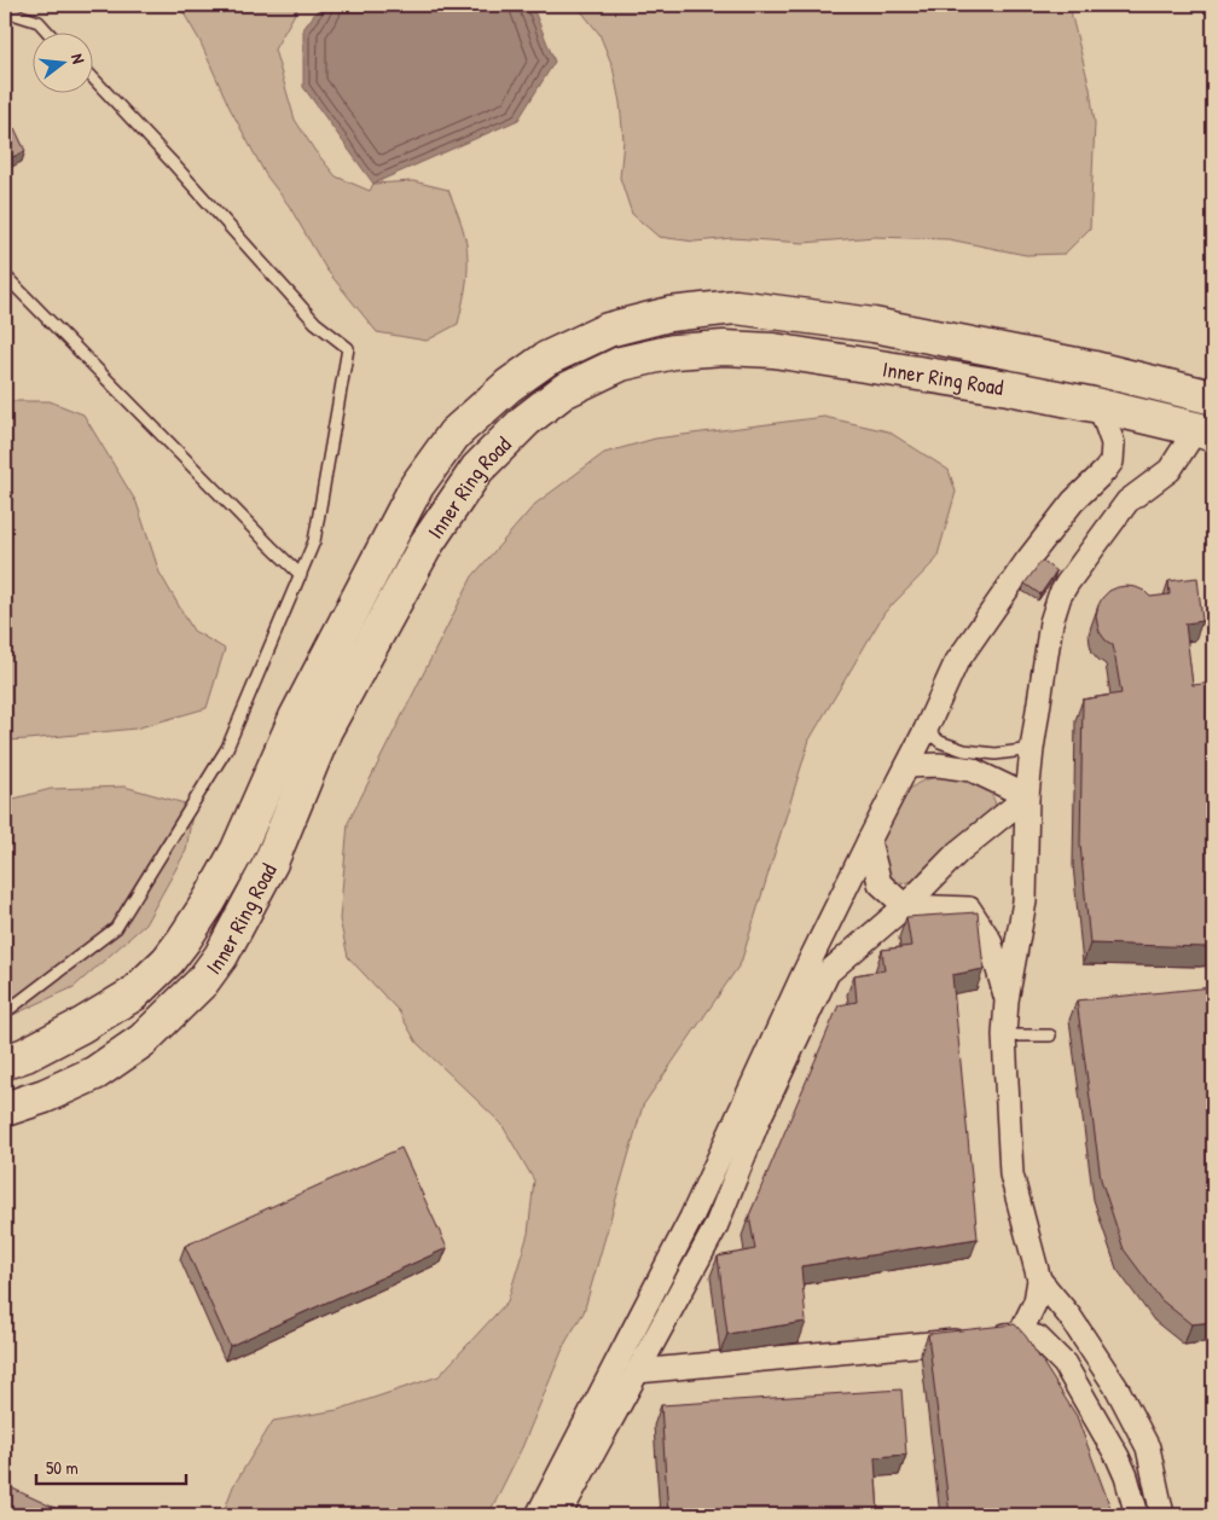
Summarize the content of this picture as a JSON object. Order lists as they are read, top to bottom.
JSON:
{
  "streets": {
    "main road": ["Inner Ring Road"]
  },
  "scale_bar": "50 m",
  "north": "right"
}
